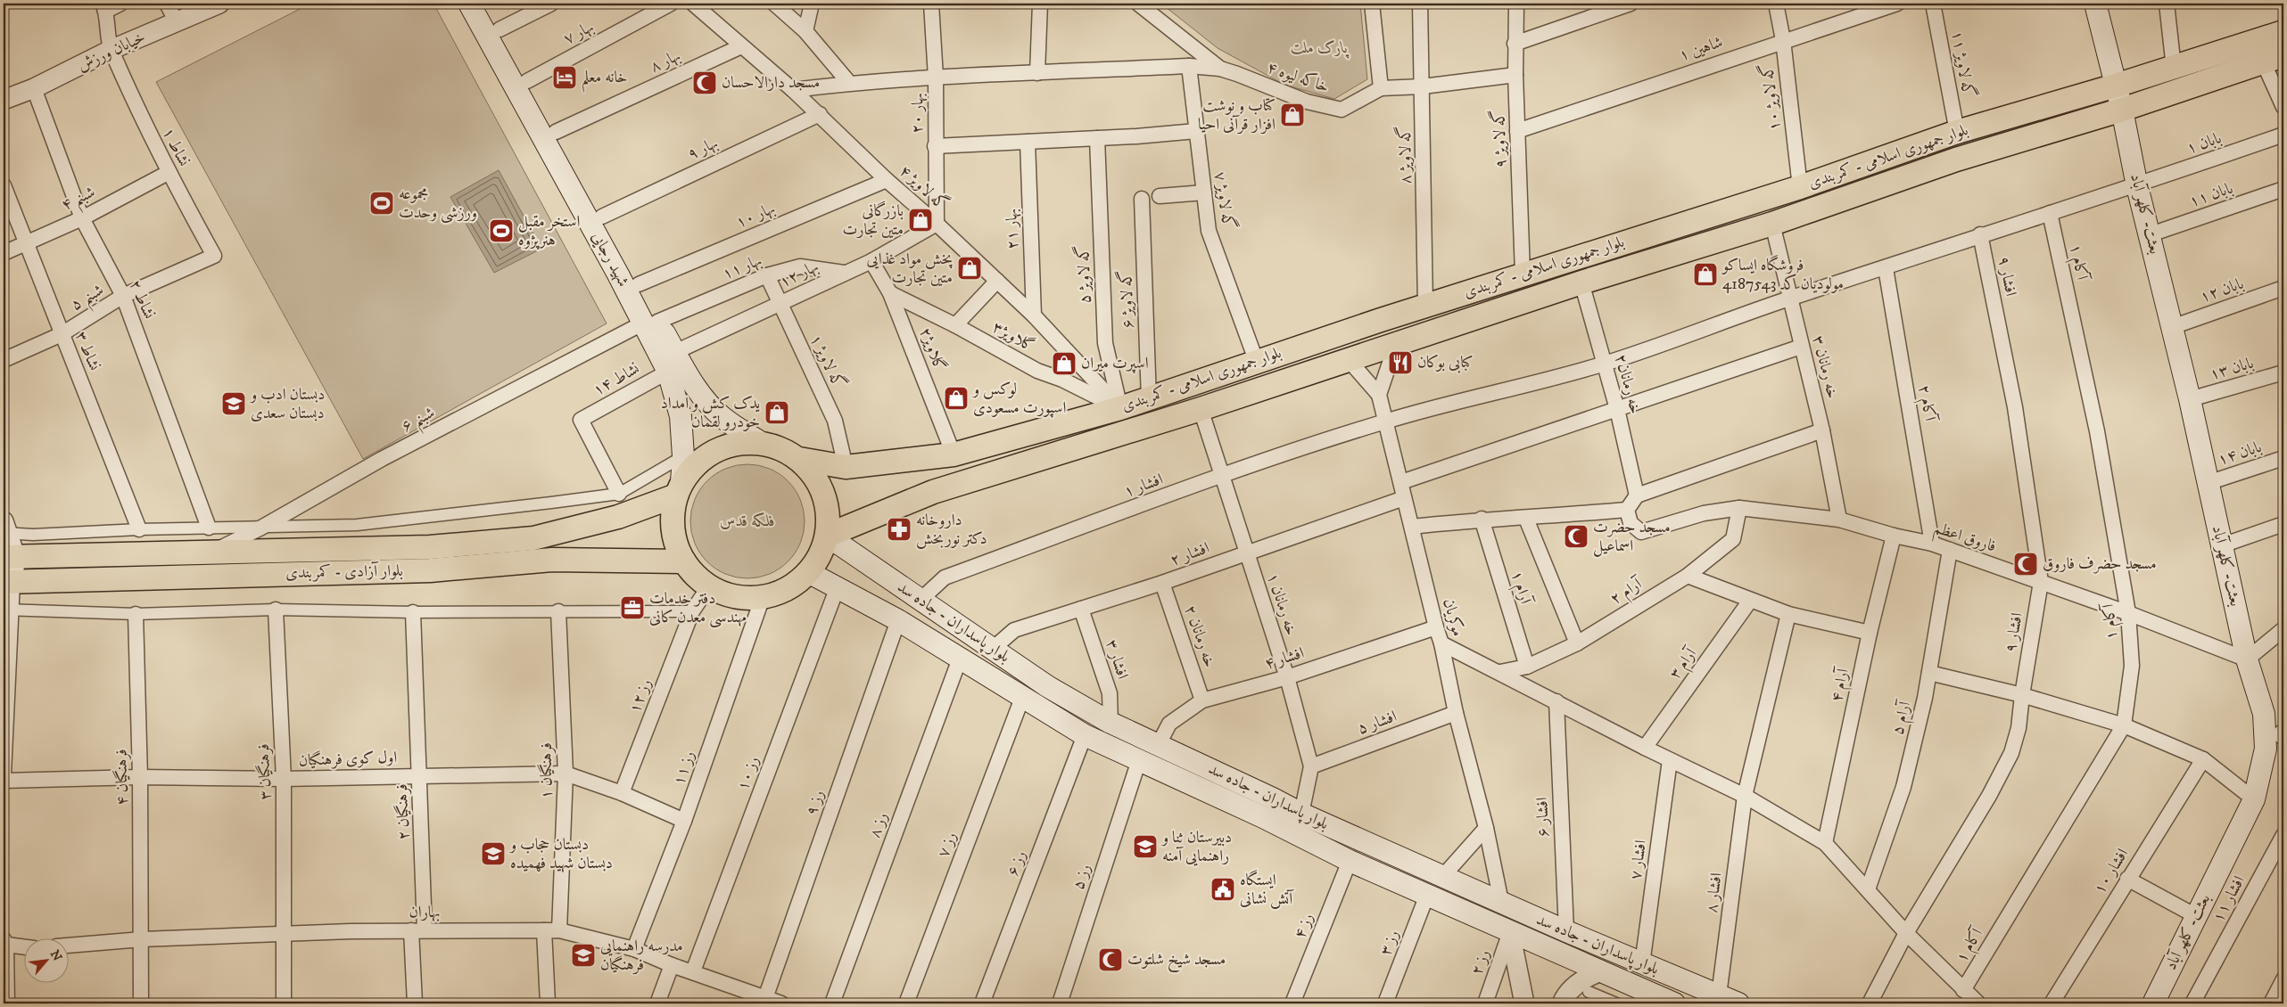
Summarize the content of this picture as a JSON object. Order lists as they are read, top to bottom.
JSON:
{
  "streets": {
    "main road": [
      "بلوار جمهوری اسلامی - کمربندی",
      "بعثت- کلهر آباد",
      "شهید رجایی",
      "بلوار آزادی - کمربندی",
      "بلوار پاسداران - جاده سد"
    ],
    "street": [
      "بهار ۷",
      "شاهین ۱",
      "خیابان ورزش",
      "بهار ۸",
      "گه لاویژ ۱۱",
      "خاکه لیوه ۴",
      "گه لاویژ ۱۰",
      "بهار ۲۰",
      "گه لاویژ ۹",
      "بابان ۱",
      "نشاط ۱",
      "بهار ۹",
      "گه لاویژ ۸",
      "گه لاویژ ۴",
      "بابان ۱۱",
      "شبنم ۴",
      "گه لاویژ ۷",
      "بهار ۱۰",
      "بهار ۲۱",
      "آکام ۱",
      "بهار ۱۱",
      "بهار ۱۲",
      "گه لاویژ ۵",
      "افشار ۹",
      "بابان ۱۲",
      "شبنم ۵",
      "نشاط ۲",
      "گه لاویژ ۶",
      "گلاویژ۳",
      "گلاویژ۲",
      "نشاط ۳",
      "گه لاویژ ۱",
      "خه رمانان ۳",
      "بابان ۱۳",
      "نشاط ۱۴",
      "خه رمانان۲",
      "آکام ۲",
      "شبنم ۶",
      "بابان ۱۴",
      "افشار ۱",
      "فاروق اعظم",
      "افشار ۲",
      "آرام ۱",
      "آرام ۲",
      "خه رمانان ۱",
      "موکریان",
      "خه رمانان ۲",
      "افشار ۴",
      "افشار ۳",
      "آرام ۳",
      "آرام ۴",
      "رز ۱۲",
      "آرام ۵",
      "افشار ۵",
      "اول کوی فرهنگیان",
      "رز ۱۱",
      "فرهنگیان ۱",
      "فرهنگیان ۳",
      "رز ۱۰",
      "فرهنگیان ۴",
      "رز ۹",
      "فرهنگیان ۲",
      "افشار ۶",
      "رز ۸",
      "رز ۷",
      "افشار ۷",
      "رز ۶",
      "افشار ۱۰",
      "رز ۵",
      "افشار ۸",
      "افشار ۱۱",
      "بهاران",
      "رز ۴",
      "رز ۳",
      "رز ۲"
    ]
  },
  "crossings": [
    ["بهار ۷", "شهید رجایی"],
    ["شاهین ۱", "گه لاویژ ۱۰"],
    ["شاهین ۱", "گه لاویژ ۹"],
    ["خیابان ورزش", "نشاط ۱"],
    ["خیابان ورزش", "نشاط ۲"],
    ["بهار ۸", "گه لاویژ ۴"],
    ["بهار ۸", "شهید رجایی"],
    ["گه لاویژ ۱۱", "بلوار جمهوری اسلامی - کمربندی"],
    ["گه لاویژ ۱۰", "بلوار جمهوری اسلامی - کمربندی"],
    ["بهار ۲۰", "گه لاویژ ۴"],
    ["بهار ۲۰", "بهار ۱۲"],
    ["گه لاویژ ۹", "بلوار جمهوری اسلامی - کمربندی"],
    ["بابان ۱", "بعثت- کلهر آباد"],
    ["بابان ۱", "آکام ۱"],
    ["بابان ۱", "افشار ۹"],
    ["بابان ۱", "خه رمانان ۳"],
    ["بابان ۱", "آکام ۲"],
    ["بابان ۱", "افشار ۱"],
    ["نشاط ۱", "شبنم ۴"],
    ["نشاط ۱", "شبنم ۵"],
    ["بهار ۹", "گه لاویژ ۴"],
    ["بهار ۹", "شهید رجایی"],
    ["گه لاویژ ۸", "بلوار جمهوری اسلامی - کمربندی"],
    ["بلوار جمهوری اسلامی - کمربندی", "گه لاویژ ۴"],
    ["بلوار جمهوری اسلامی - کمربندی", "گه لاویژ ۷"],
    ["بلوار جمهوری اسلامی - کمربندی", "بعثت- کلهر آباد"],
    ["بلوار جمهوری اسلامی - کمربندی", "شهید رجایی"],
    ["بلوار جمهوری اسلامی - کمربندی", "گه لاویژ ۵"],
    ["بلوار جمهوری اسلامی - کمربندی", "گه لاویژ ۶"],
    ["بلوار جمهوری اسلامی - کمربندی", "گلاویژ۳"],
    ["بلوار جمهوری اسلامی - کمربندی", "گلاویژ۲"],
    ["بلوار جمهوری اسلامی - کمربندی", "گه لاویژ ۱"],
    ["بلوار جمهوری اسلامی - کمربندی", "خه رمانان ۳"],
    ["بلوار جمهوری اسلامی - کمربندی", "خه رمانان۲"],
    ["بلوار جمهوری اسلامی - کمربندی", "بلوار آزادی - کمربندی"],
    ["بلوار جمهوری اسلامی - کمربندی", "خه رمانان ۱"],
    ["بلوار جمهوری اسلامی - کمربندی", "بلوار پاسداران - جاده سد"],
    ["بلوار جمهوری اسلامی - کمربندی", "رز ۱۲"],
    ["بلوار جمهوری اسلامی - کمربندی", "رز ۱۱"],
    ["گه لاویژ ۴", "بهار ۱۰"],
    ["گه لاویژ ۴", "بهار ۲۱"],
    ["گه لاویژ ۴", "بهار ۱۲"],
    ["گه لاویژ ۴", "گه لاویژ ۵"],
    ["گه لاویژ ۴", "گلاویژ۳"],
    ["بابان ۱۱", "بعثت- کلهر آباد"],
    ["شبنم ۴", "نشاط ۲"],
    ["شبنم ۴", "نشاط ۳"],
    ["بعثت- کلهر آباد", "بابان ۱۲"],
    ["بعثت- کلهر آباد", "بابان ۱۳"],
    ["بعثت- کلهر آباد", "بابان ۱۴"],
    ["بعثت- کلهر آباد", "فاروق اعظم"],
    ["بهار ۱۰", "شهید رجایی"],
    ["شهید رجایی", "بهار ۱۱"],
    ["شهید رجایی", "بهار ۱۲"],
    ["شهید رجایی", "نشاط ۱۴"],
    ["شهید رجایی", "شبنم ۶"],
    ["شهید رجایی", "بلوار آزادی - کمربندی"],
    ["شهید رجایی", "بلوار پاسداران - جاده سد"],
    ["شهید رجایی", "رز ۱۲"],
    ["شهید رجایی", "رز ۱۱"],
    ["آکام ۱", "فاروق اعظم"],
    ["بهار ۱۱", "بهار ۱۲"],
    ["بهار ۱۱", "گه لاویژ ۱"],
    ["بهار ۱۱", "شبنم ۶"],
    ["بهار ۱۲", "گلاویژ۲"],
    ["بهار ۱۲", "گه لاویژ ۱"],
    ["گه لاویژ ۵", "گلاویژ۳"],
    ["افشار ۹", "فاروق اعظم"],
    ["شبنم ۵", "نشاط ۲"],
    ["شبنم ۵", "نشاط ۳"],
    ["گلاویژ۳", "گلاویژ۲"],
    ["خه رمانان ۳", "افشار ۱"],
    ["خه رمانان ۳", "فاروق اعظم"],
    ["خه رمانان۲", "افشار ۱"],
    ["آکام ۲", "فاروق اعظم"],
    ["شبنم ۶", "بلوار آزادی - کمربندی"],
    ["افشار ۱", "خه رمانان ۱"],
    ["افشار ۱", "موکریان"],
    ["افشار ۱", "بلوار پاسداران - جاده سد"],
    ["فاروق اعظم", "آرام ۲"],
    ["فاروق اعظم", "آرام ۴"],
    ["فاروق اعظم", "آرام ۵"],
    ["افشار ۲", "خه رمانان ۱"],
    ["افشار ۲", "موکریان"],
    ["افشار ۲", "بلوار پاسداران - جاده سد"],
    ["افشار ۲", "خه رمانان ۲"],
    ["افشار ۲", "افشار ۳"],
    ["بلوار آزادی - کمربندی", "بلوار پاسداران - جاده سد"],
    ["بلوار آزادی - کمربندی", "رز ۱۲"],
    ["بلوار آزادی - کمربندی", "رز ۱۱"],
    ["آرام ۱", "آرام ۲"],
    ["خه رمانان ۱", "بلوار پاسداران - جاده سد"],
    ["خه رمانان ۱", "افشار ۴"],
    ["خه رمانان ۱", "افشار ۵"],
    ["موکریان", "بلوار پاسداران - جاده سد"],
    ["موکریان", "افشار ۴"],
    ["موکریان", "افشار ۵"],
    ["بلوار پاسداران - جاده سد", "افشار ۴"],
    ["بلوار پاسداران - جاده سد", "افشار ۳"],
    ["بلوار پاسداران - جاده سد", "رز ۱۲"],
    ["بلوار پاسداران - جاده سد", "رز ۱۱"],
    ["بلوار پاسداران - جاده سد", "رز ۱۰"],
    ["بلوار پاسداران - جاده سد", "رز ۹"],
    ["بلوار پاسداران - جاده سد", "افشار ۶"],
    ["بلوار پاسداران - جاده سد", "رز ۸"],
    ["بلوار پاسداران - جاده سد", "رز ۷"],
    ["بلوار پاسداران - جاده سد", "افشار ۷"],
    ["بلوار پاسداران - جاده سد", "رز ۶"],
    ["بلوار پاسداران - جاده سد", "رز ۵"],
    ["بلوار پاسداران - جاده سد", "افشار ۸"],
    ["بلوار پاسداران - جاده سد", "رز ۴"],
    ["بلوار پاسداران - جاده سد", "رز ۳"],
    ["بلوار پاسداران - جاده سد", "رز ۲"],
    ["خه رمانان ۲", "افشار ۴"],
    ["رز ۱۲", "اول کوی فرهنگیان"],
    ["رز ۱۲", "رز ۱۱"],
    ["اول کوی فرهنگیان", "رز ۱۱"],
    ["اول کوی فرهنگیان", "فرهنگیان ۱"],
    ["اول کوی فرهنگیان", "فرهنگیان ۳"],
    ["اول کوی فرهنگیان", "فرهنگیان ۴"],
    ["اول کوی فرهنگیان", "فرهنگیان ۲"],
    ["رز ۱۱", "بهاران"],
    ["فرهنگیان ۱", "بهاران"],
    ["فرهنگیان ۳", "بهاران"],
    ["رز ۱۰", "بهاران"],
    ["فرهنگیان ۴", "بهاران"],
    ["رز ۹", "بهاران"],
    ["فرهنگیان ۲", "بهاران"]
  ],
  "parks": ["پارک ملت", "فلکه قدس"],
  "places": {
    "hotel": ["خانه معلم"],
    "mosque": [
      "مسجد دارالاحسان",
      "مسجد حضرت اسماعیل",
      "مسجد حضرف فاروق",
      "مسجد شیخ شلتوت"
    ],
    "shop": [
      "کتاب و نوشت افزار قرآنی احیا",
      "بازرگانی متین تجارت",
      "پخش مواد غذایی متین تجارت",
      "فروشگاە ایساکو مولودیان کد 4187543",
      "اسپرت میران",
      "لوکس و اسپورت مسعودی",
      "یدک کش و امداد خودرو لقمان"
    ],
    "sports": ["مجموعه ورزشی وحدت", "استخر مقبل هنرپژوه"],
    "restaurant": ["کبابی بوکان"],
    "school or university": [
      "دبستان ادب و دبستان سعدی",
      "دبیرستان ثنا و راهنمایی آمنه",
      "دبستان حجاب و دبستان شهید فهمیده",
      "مدرسه راهنمایی فرهنگیان"
    ],
    "pharmacy": ["داروخانه دکتر نوربخش"],
    "office": ["دفتر خدمات مهندسی معدن کانی"],
    "public building": ["ایستگاه آتش نشانی"]
  },
  "north": "top right"
}
